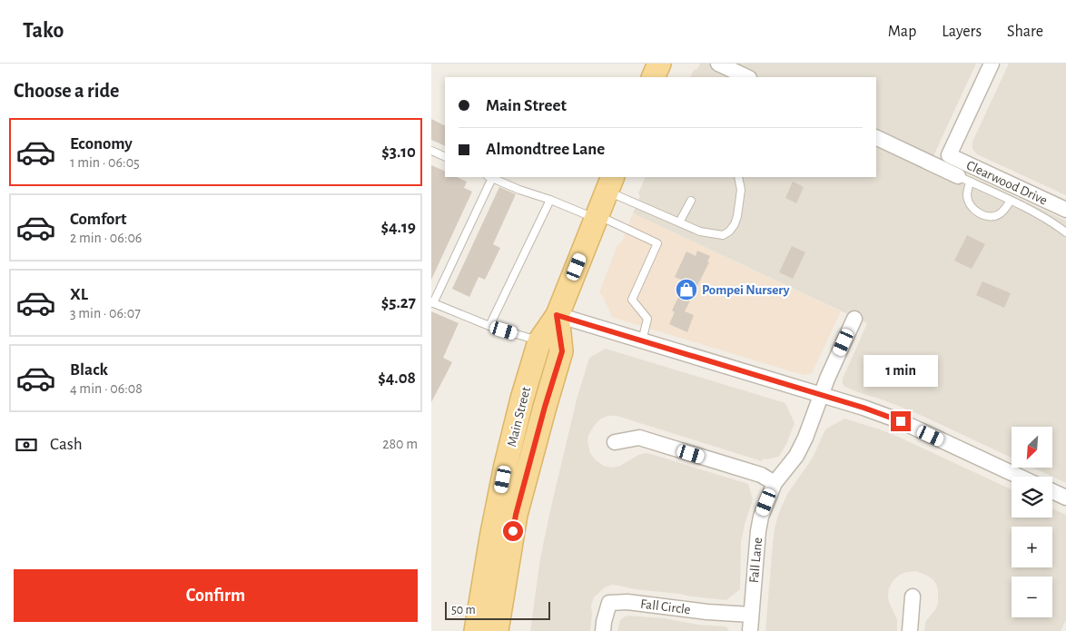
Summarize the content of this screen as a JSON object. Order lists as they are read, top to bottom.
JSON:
{
  "streets": {
    "main road": ["Main Street"],
    "street": ["Clearwood Drive", "Fall Lane", "Fall Circle"]
  },
  "crossings": [
    ["Fall Lane", "Fall Circle"]
  ],
  "places": {
    "shop": ["Pompei Nursery"]
  },
  "scale_bar": "50 m",
  "north": "bottom left",
  "page": {
    "header": "Tako",
    "nav": ["Map", "Layers", "Share"],
    "heading": "Choose a ride",
    "banner": ["Main Street", "Almondtree Lane"],
    "list": [
      {
        "name": "Economy",
        "note": "1 min · 06:05",
        "value": "$3.10"
      },
      {
        "name": "Comfort",
        "note": "2 min · 06:06",
        "value": "$4.19"
      },
      {
        "name": "XL",
        "note": "3 min · 06:07",
        "value": "$5.27"
      },
      {
        "name": "Black",
        "note": "4 min · 06:08",
        "value": "$4.08"
      }
    ],
    "bubble": "1 min",
    "pay": ["Cash", "280 m"],
    "map_buttons": ["+", "−"],
    "buttons": "Confirm",
    "scale": "50 m"
  }
}
